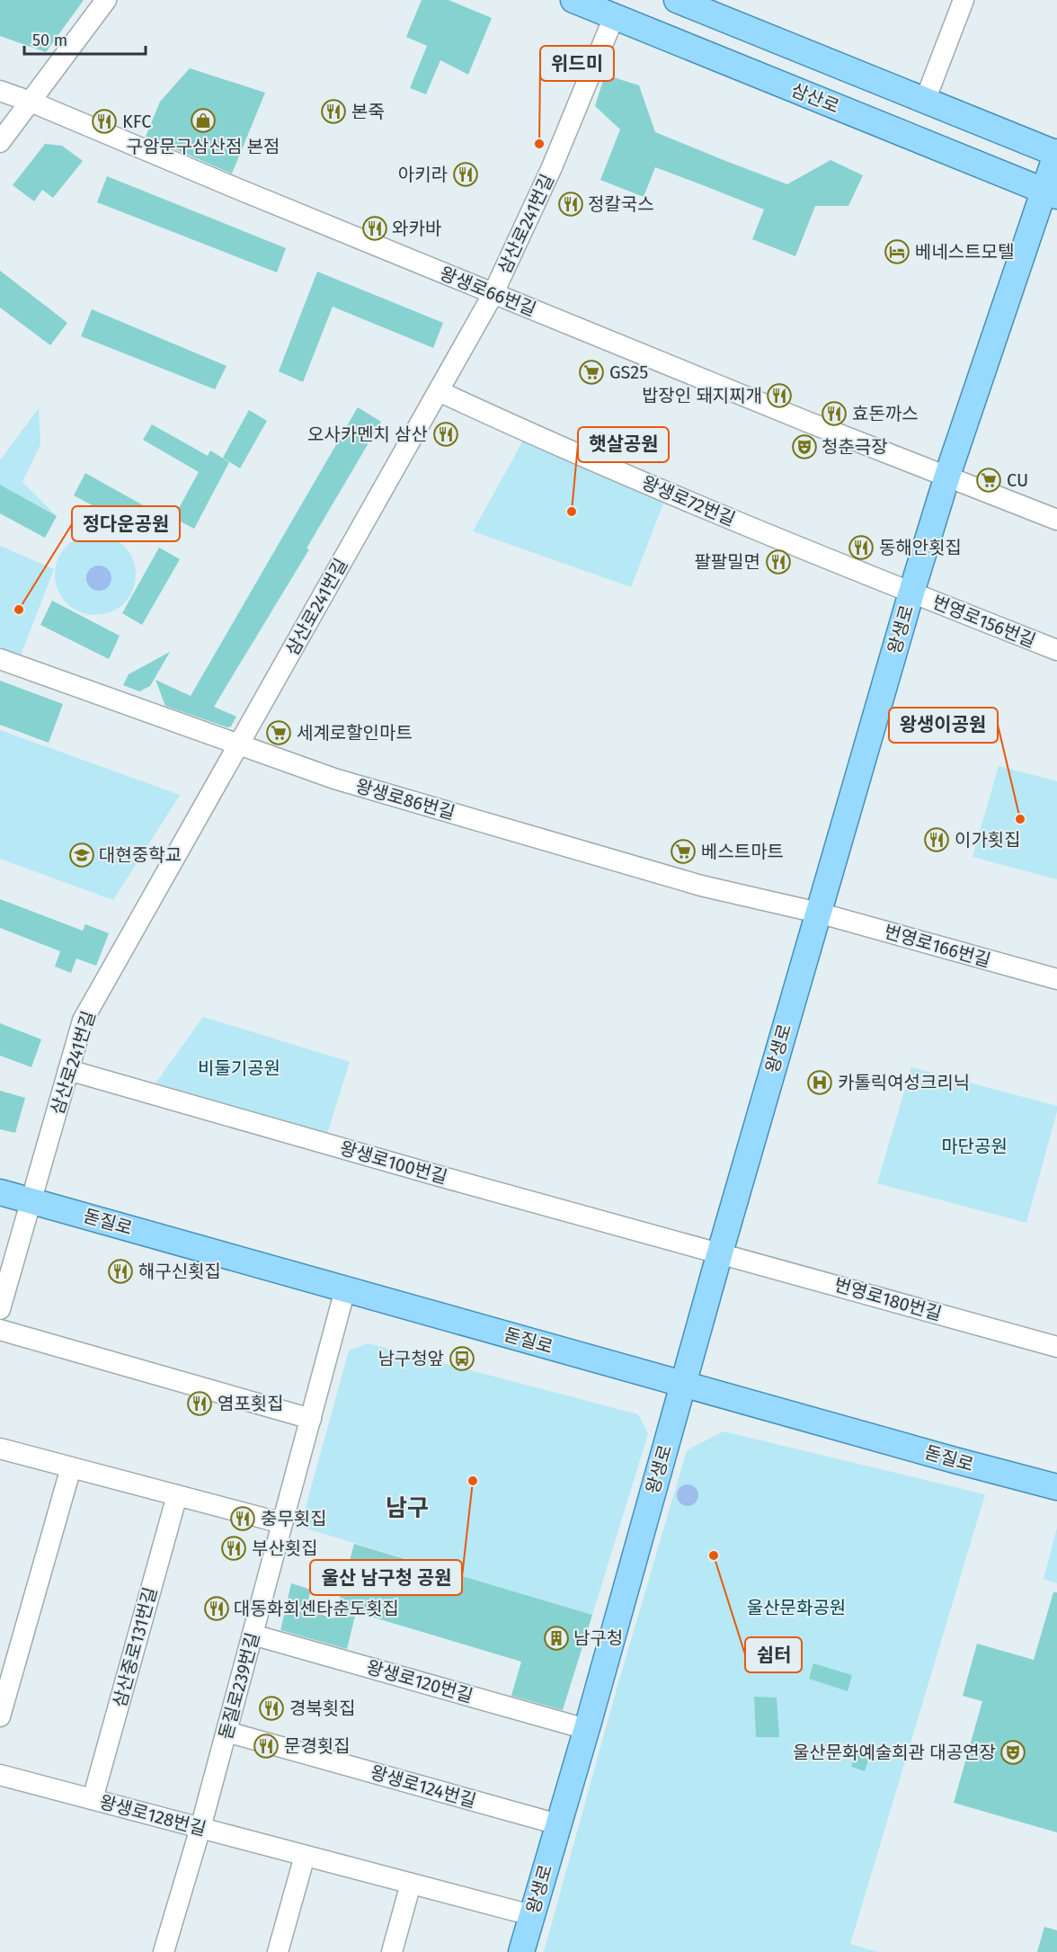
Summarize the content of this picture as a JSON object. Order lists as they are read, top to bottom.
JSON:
{
  "streets": {
    "main road": ["삼산로", "왕생로", "돋질로"],
    "street": [
      "삼산로241번길",
      "왕생로66번길",
      "왕생로72번길",
      "번영로156번길",
      "왕생로86번길",
      "번영로166번길",
      "왕생로100번길",
      "번영로180번길",
      "삼산중로131번길",
      "왕생로120번길",
      "돋질로239번길",
      "왕생로124번길",
      "왕생로128번길"
    ]
  },
  "crossings": [
    ["삼산로", "삼산로241번길"],
    ["삼산로", "왕생로"],
    ["삼산로241번길", "왕생로66번길"],
    ["삼산로241번길", "왕생로72번길"],
    ["삼산로241번길", "왕생로86번길"],
    ["삼산로241번길", "왕생로100번길"],
    ["삼산로241번길", "돋질로"],
    ["왕생로66번길", "왕생로"],
    ["왕생로72번길", "번영로156번길"],
    ["왕생로72번길", "왕생로"],
    ["번영로156번길", "왕생로"],
    ["왕생로", "왕생로86번길"],
    ["왕생로", "번영로166번길"],
    ["왕생로", "왕생로100번길"],
    ["왕생로", "돋질로"],
    ["왕생로", "번영로180번길"],
    ["왕생로", "왕생로120번길"],
    ["왕생로", "왕생로124번길"],
    ["왕생로", "왕생로128번길"],
    ["왕생로86번길", "번영로166번길"],
    ["왕생로100번길", "번영로180번길"],
    ["돋질로", "돋질로239번길"],
    ["삼산중로131번길", "왕생로128번길"],
    ["왕생로120번길", "돋질로239번길"],
    ["돋질로239번길", "왕생로124번길"],
    ["돋질로239번길", "왕생로128번길"]
  ],
  "districts": ["남구"],
  "parks": ["비둘기공원", "마단공원", "울산문화공원"],
  "places": {
    "restaurant": [
      "본죽",
      "KFC",
      "아키라",
      "정칼국스",
      "와카바",
      "밥장인 돼지찌개",
      "효돈까스",
      "오사카멘치 삼산",
      "동해안횟집",
      "팔팔밀면",
      "이가횟집",
      "해구신횟집",
      "염포횟집",
      "충무횟집",
      "부산횟집",
      "대동화회센타춘도횟집",
      "경북횟집",
      "문경횟집"
    ],
    "shop": ["구암문구삼산점 본점"],
    "other": [
      "위드미",
      "햇살공원",
      "정다운공원",
      "왕생이공원",
      "울산 남구청 공원",
      "쉼터"
    ],
    "hotel": ["베네스트모텔"],
    "supermarket": [
      "GS25",
      "CU",
      "세계로할인마트",
      "베스트마트"
    ],
    "theatre": ["청춘극장", "울산문화예술회관 대공연장"],
    "school or university": ["대현중학교"],
    "hospital": ["카톨릭여성크리닉"],
    "bus stop": ["남구청앞"],
    "building": ["남구청"]
  },
  "scale_bar": "50 m"
}
